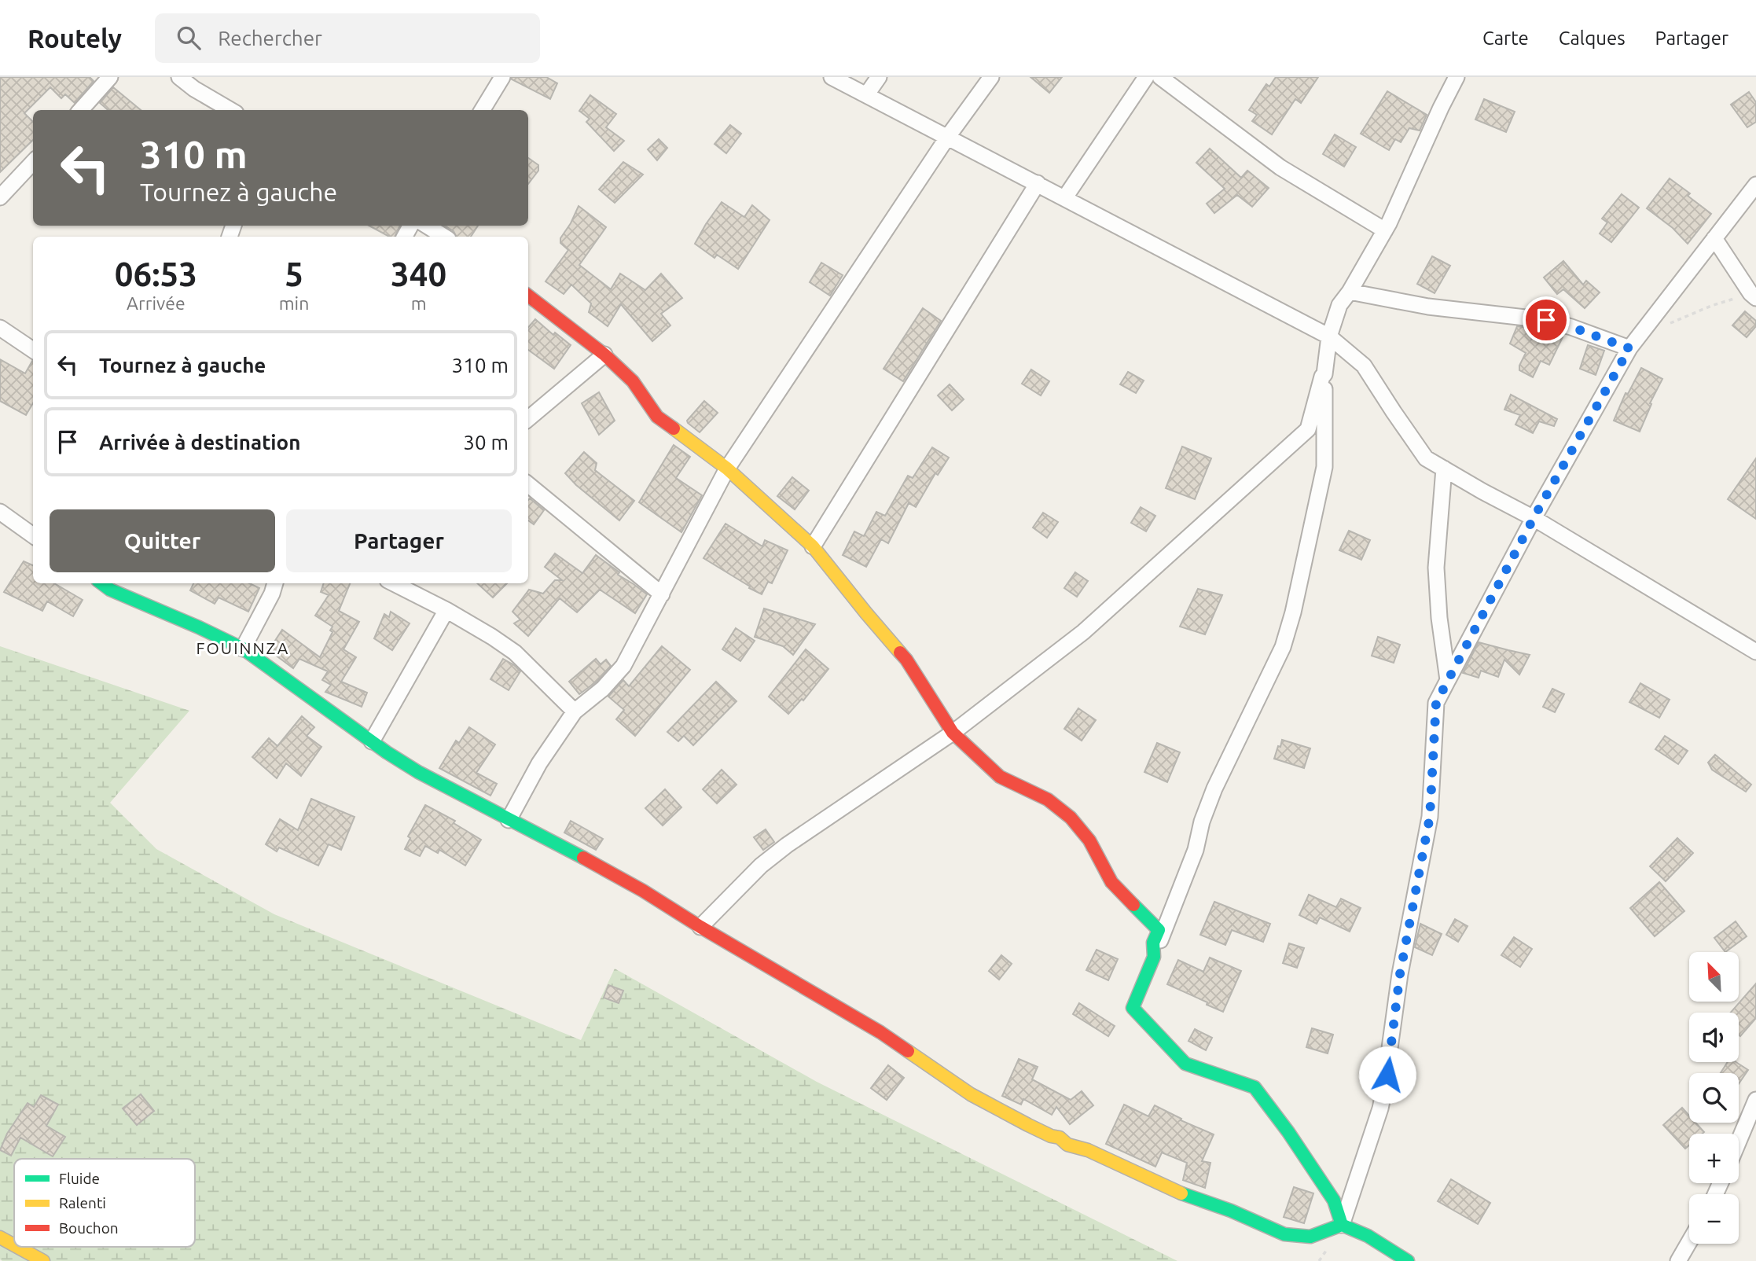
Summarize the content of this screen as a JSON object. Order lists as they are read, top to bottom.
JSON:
{
  "districts": ["FOUINNZA"],
  "legend": ["Fluide", "Ralenti", "Bouchon"],
  "north": "top left",
  "page": {
    "header": "Routely",
    "search": "Rechercher",
    "nav": ["Carte", "Calques", "Partager"],
    "turn": ["310 m", "Tournez à gauche"],
    "eta": [
      "06:53",
      "Arrivée",
      "5",
      "min",
      "340",
      "m"
    ],
    "list": [
      {
        "name": "Tournez à gauche",
        "value": "310 m"
      },
      {
        "name": "Arrivée à destination",
        "value": "30 m"
      }
    ],
    "buttons": ["Quitter", "Partager"],
    "map_buttons": ["+", "−"]
  }
}
